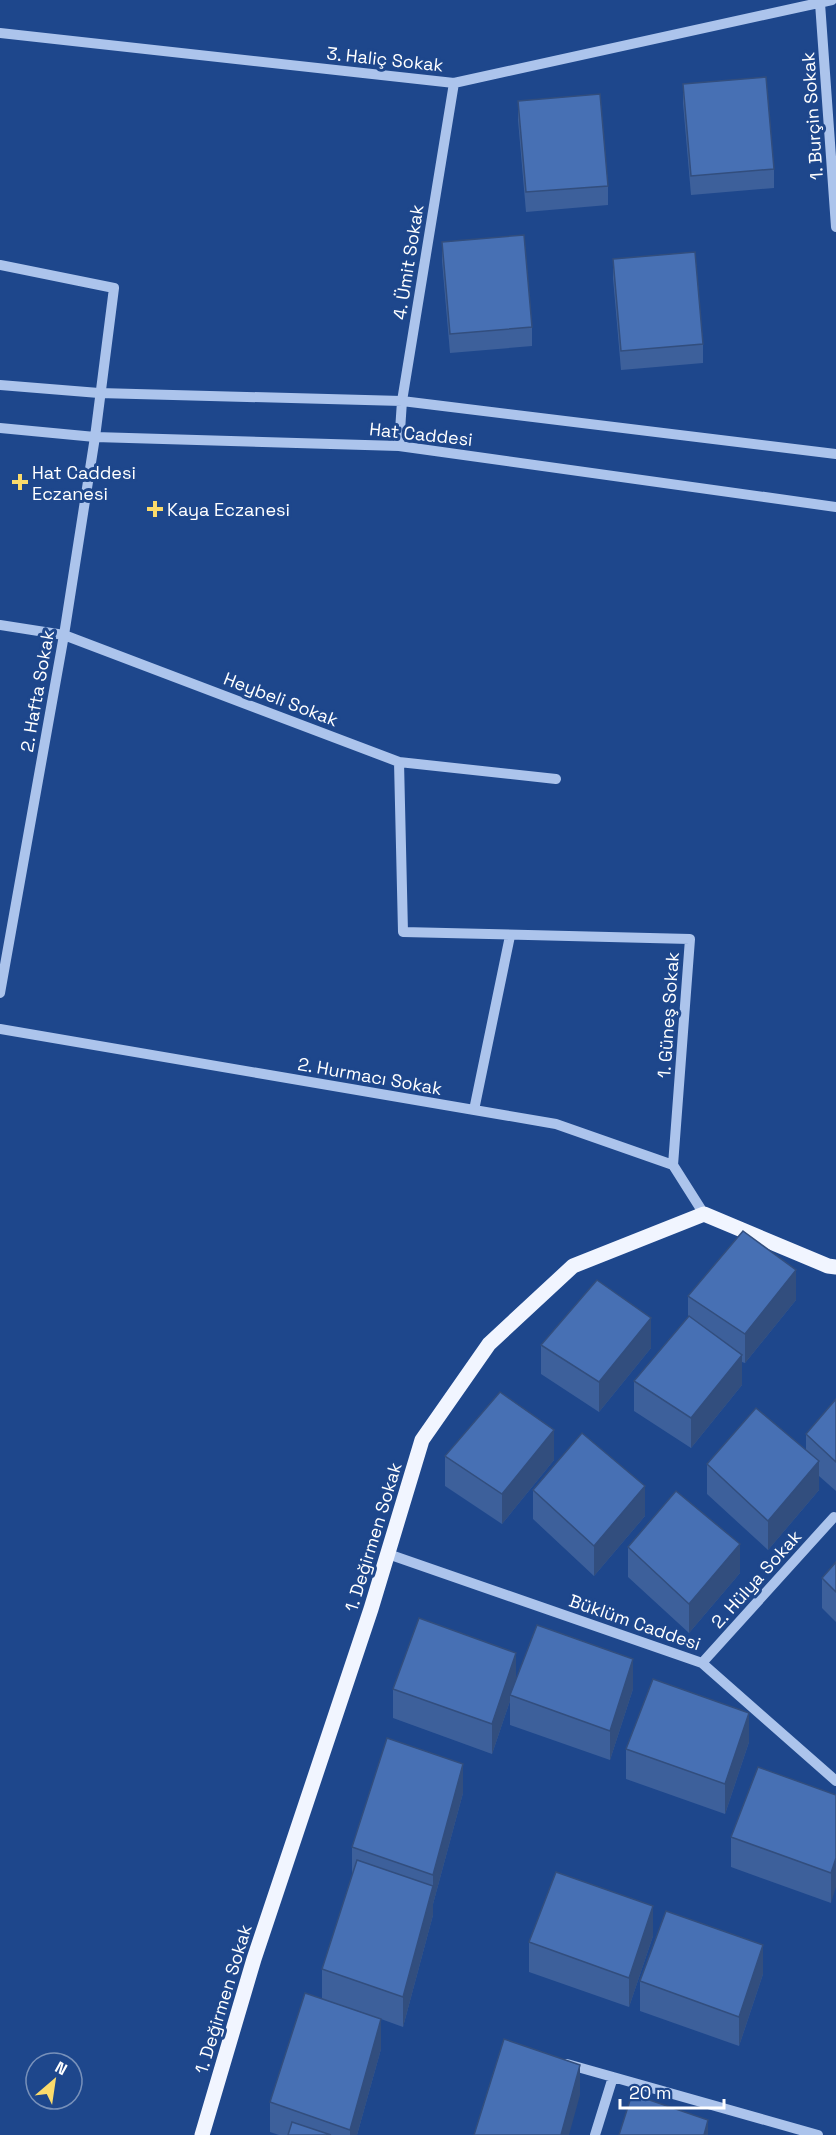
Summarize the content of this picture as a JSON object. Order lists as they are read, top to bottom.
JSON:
{
  "streets": {
    "main road": ["1. Değirmen Sokak"],
    "street": [
      "3. Haliç Sokak",
      "1. Burçin Sokak",
      "4. Ümit Sokak",
      "Hat Caddesi",
      "2. Hafta Sokak",
      "Heybeli Sokak",
      "1. Güneş Sokak",
      "2. Hurmacı Sokak",
      "2. Hülya Sokak",
      "Büklüm Caddesi"
    ]
  },
  "crossings": [
    ["3. Haliç Sokak", "1. Burçin Sokak"],
    ["3. Haliç Sokak", "4. Ümit Sokak"],
    ["4. Ümit Sokak", "Hat Caddesi"],
    ["Hat Caddesi", "2. Hafta Sokak"],
    ["2. Hafta Sokak", "Heybeli Sokak"],
    ["Heybeli Sokak", "1. Güneş Sokak"],
    ["1. Güneş Sokak", "2. Hurmacı Sokak"],
    ["1. Değirmen Sokak", "Büklüm Caddesi"],
    ["2. Hülya Sokak", "Büklüm Caddesi"]
  ],
  "places": {
    "health": ["Hat Caddesi Eczanesi", "Kaya Eczanesi"]
  },
  "scale_bar": "20 m",
  "north": "top right"
}
